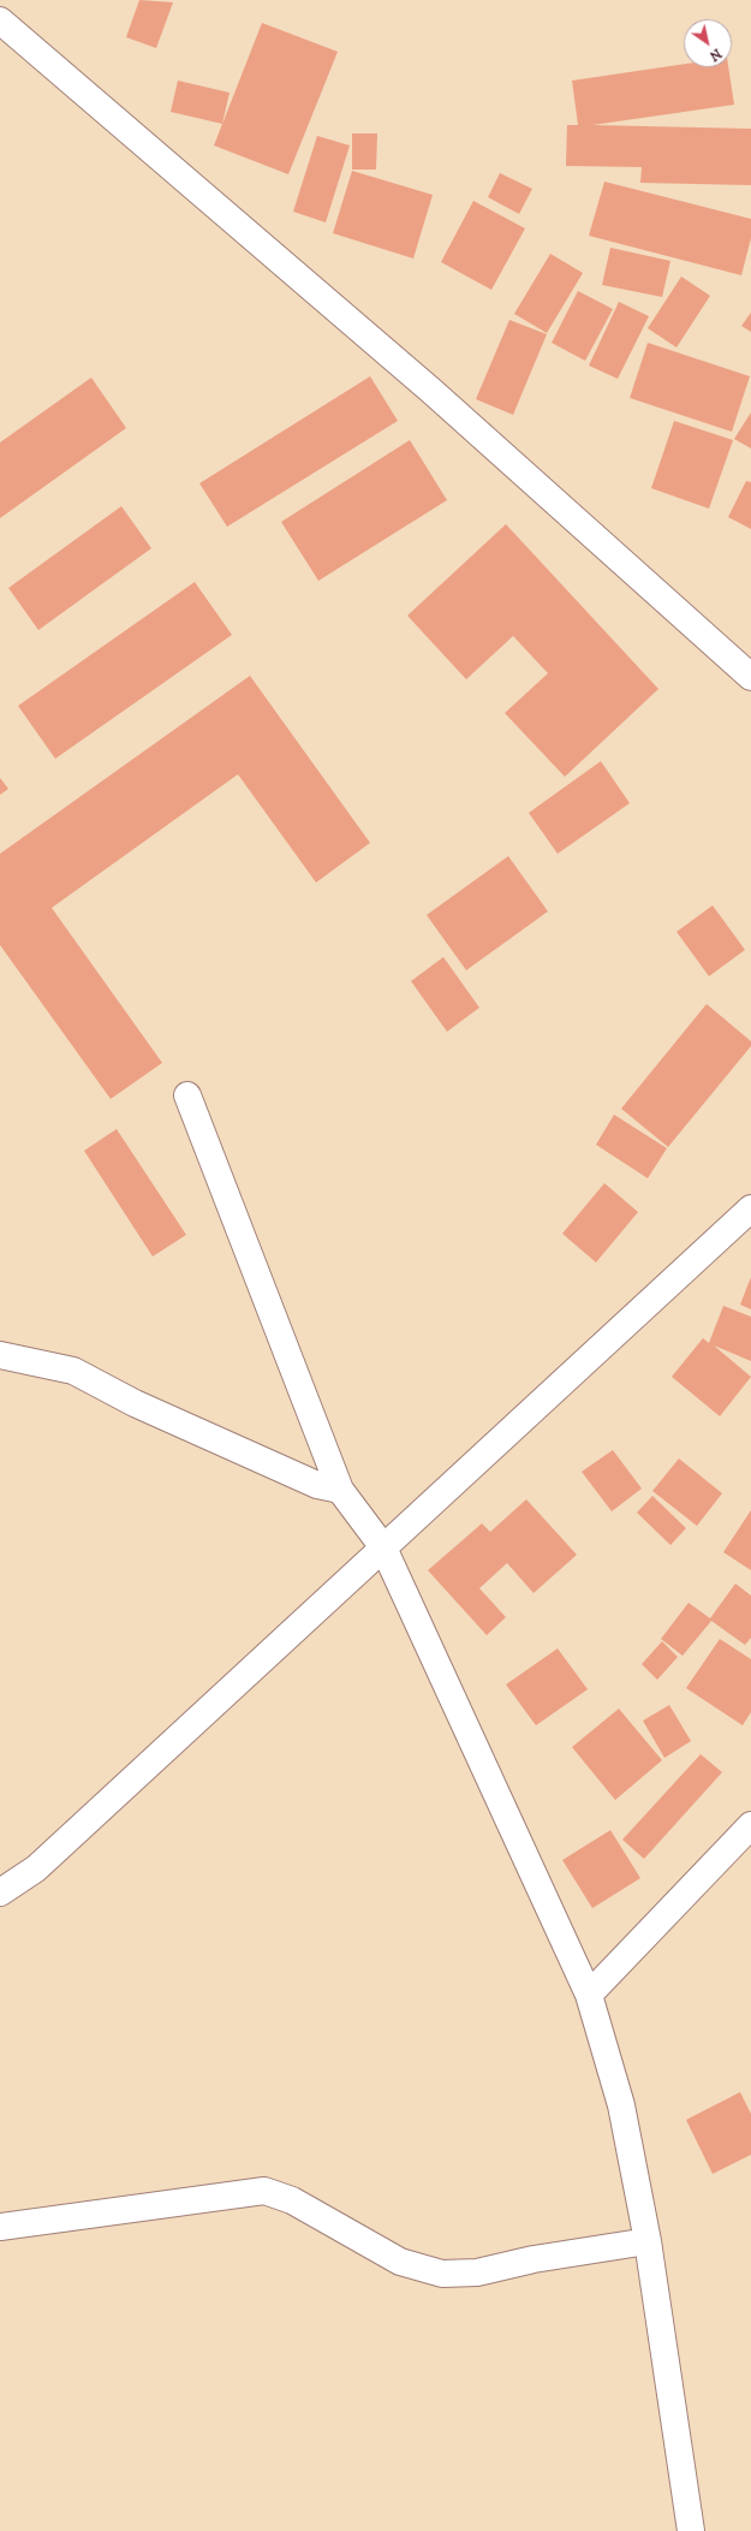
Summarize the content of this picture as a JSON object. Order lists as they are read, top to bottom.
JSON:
{
  "north": "bottom right"
}
